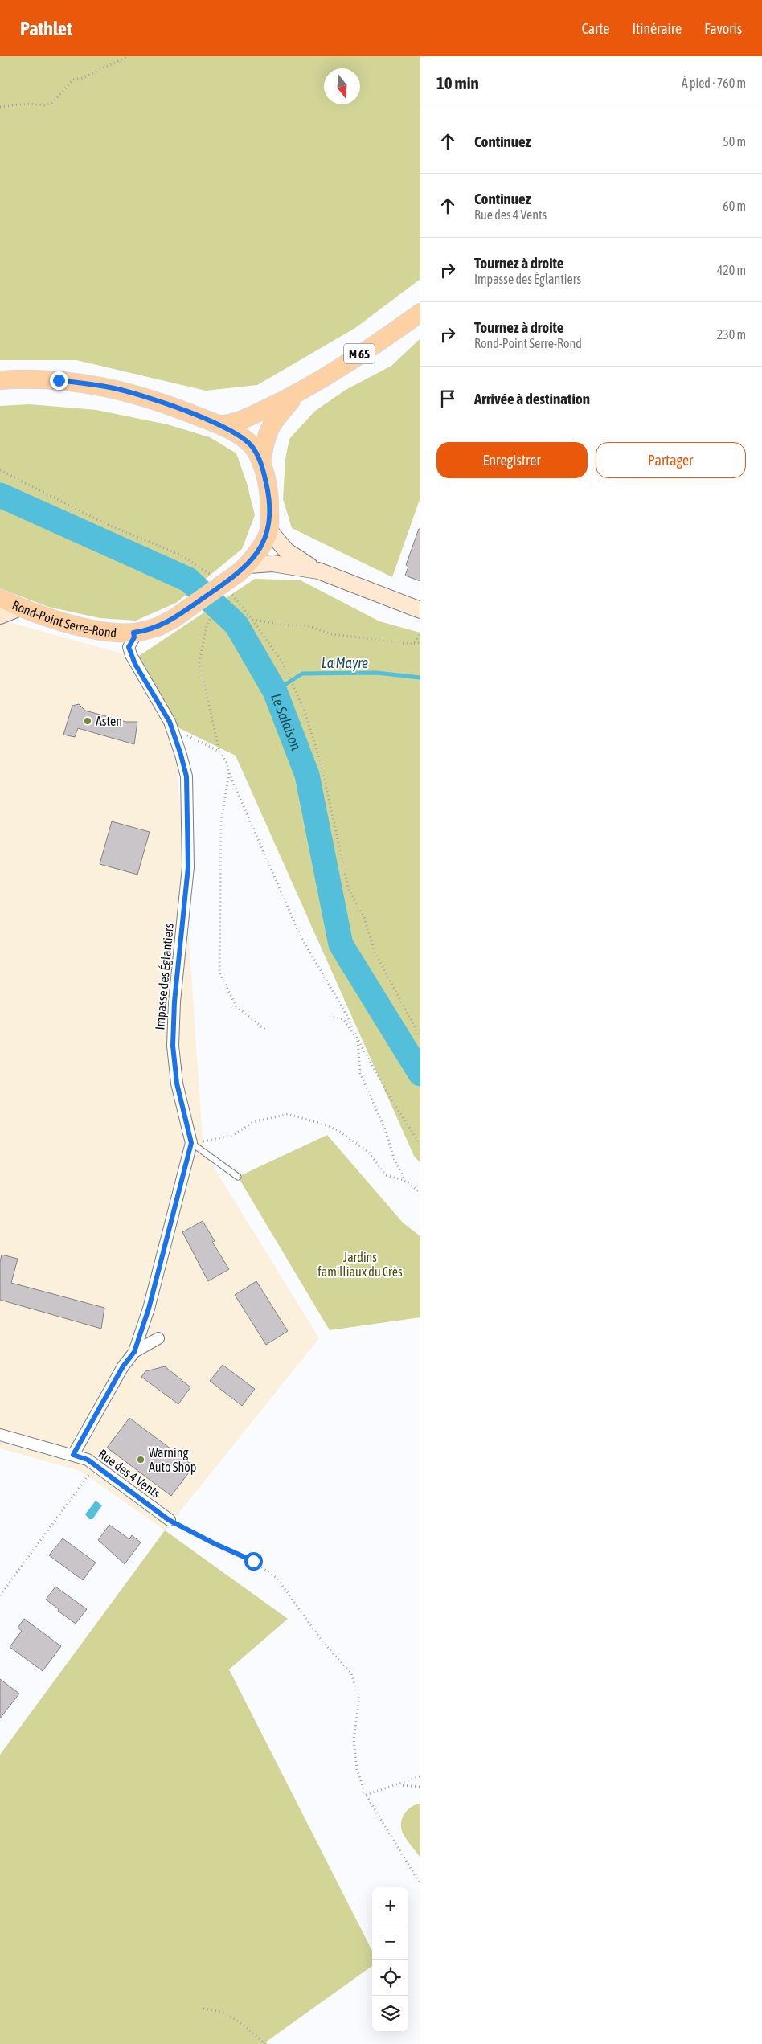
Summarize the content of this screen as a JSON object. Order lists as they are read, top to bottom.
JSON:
{
  "streets": {
    "main road": ["M 65", "Rond-Point Serre-Rond"],
    "street": ["Impasse des Églantiers", "Rue des 4 Vents"]
  },
  "crossings": [
    ["Rond-Point Serre-Rond", "Impasse des Églantiers"],
    ["Impasse des Églantiers", "Rue des 4 Vents"]
  ],
  "water": ["La Mayre", "Le Salaison"],
  "parks": ["Jardins familliaux du Crès"],
  "places": ["Asten", "Warning Auto Shop"],
  "north": "bottom",
  "page": {
    "header": "Pathlet",
    "nav": ["Carte", "Itinéraire", "Favoris"],
    "heading": ["10 min", "À pied · 760 m"],
    "list": [
      ["Continuez", "50 m"],
      ["Continuez", "Rue des 4 Vents", "60 m"],
      ["Tournez à droite", "Impasse des Églantiers", "420 m"],
      ["Tournez à droite", "Rond-Point Serre-Rond", "230 m"],
      "Arrivée à destination"
    ],
    "buttons": ["Enregistrer", "Partager"],
    "map_buttons": ["+", "−"]
  }
}
